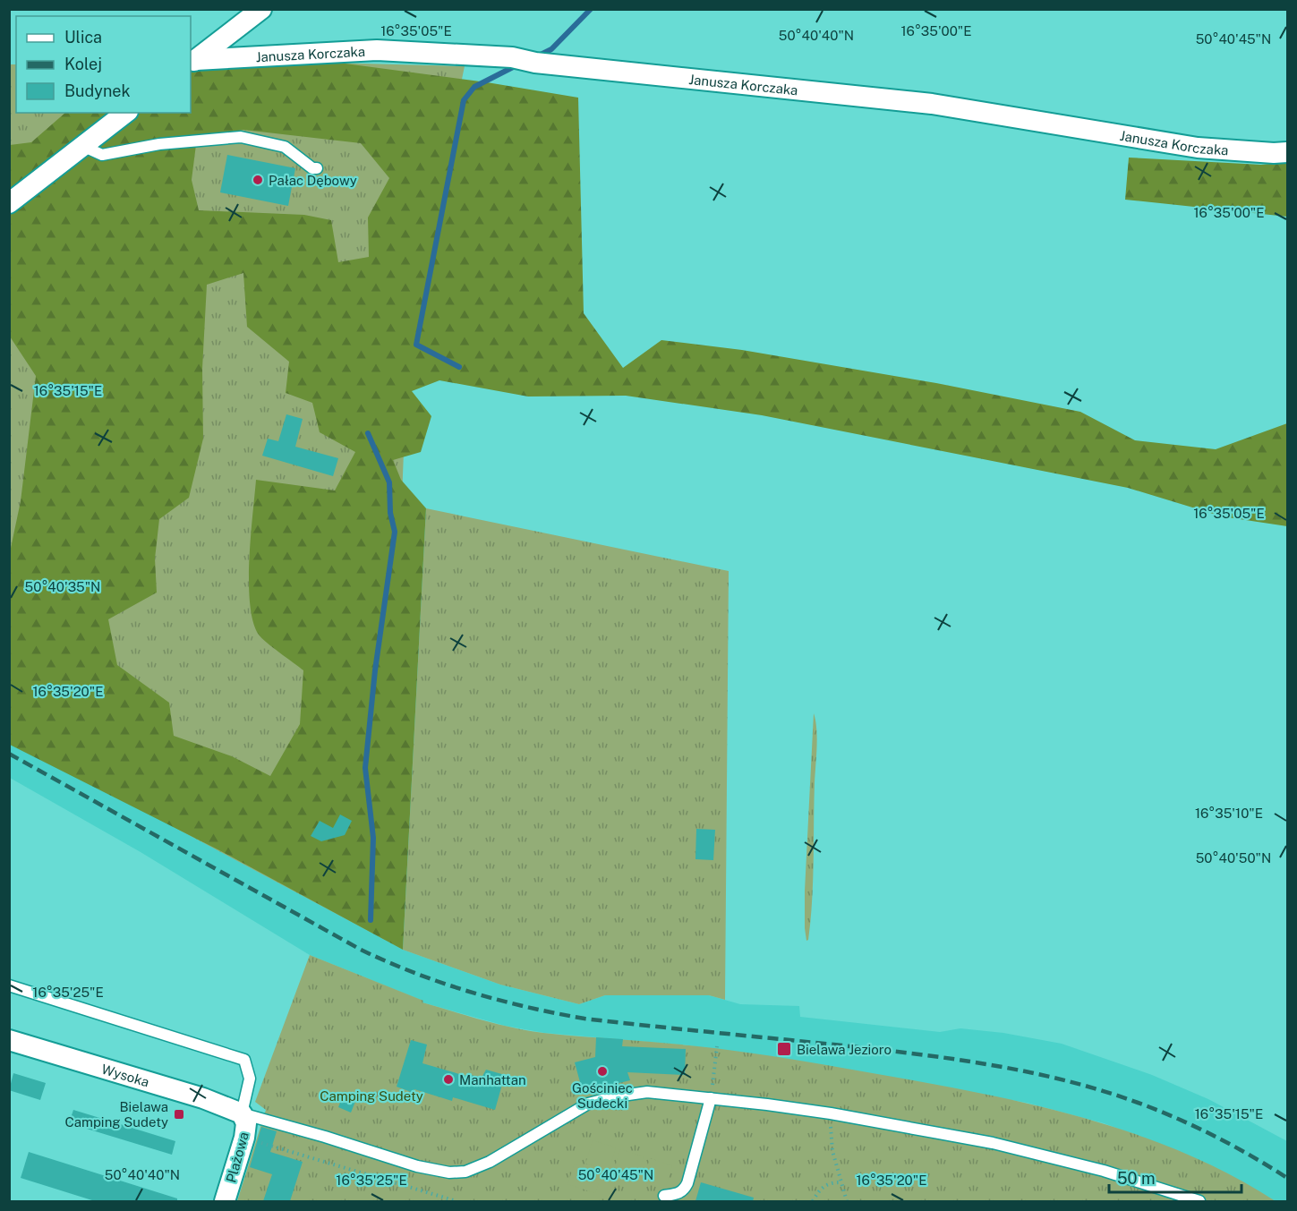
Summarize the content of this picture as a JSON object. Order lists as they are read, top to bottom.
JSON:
{
  "streets": {
    "street": ["Janusza Korczaka", "Wysoka", "Plażowa"]
  },
  "crossings": [
    ["Wysoka", "Plażowa"]
  ],
  "parks": ["Camping Sudety"],
  "places": {
    "other": ["Pałac Dębowy", "Gościniec Sudecki", "Manhattan"],
    "transit": ["Bielawa Jezioro", "Bielawa Camping Sudety"]
  },
  "legend": ["Ulica", "Kolej", "Budynek"],
  "scale_bar": "50 m",
  "coordinates": [
    "16°35'00\"E",
    "16°35'05\"E",
    "50°40'40\"N",
    "50°40'45\"N",
    "16°35'15\"E",
    "50°40'35\"N",
    "16°35'20\"E",
    "16°35'10\"E",
    "50°40'50\"N",
    "16°35'25\"E"
  ]
}
